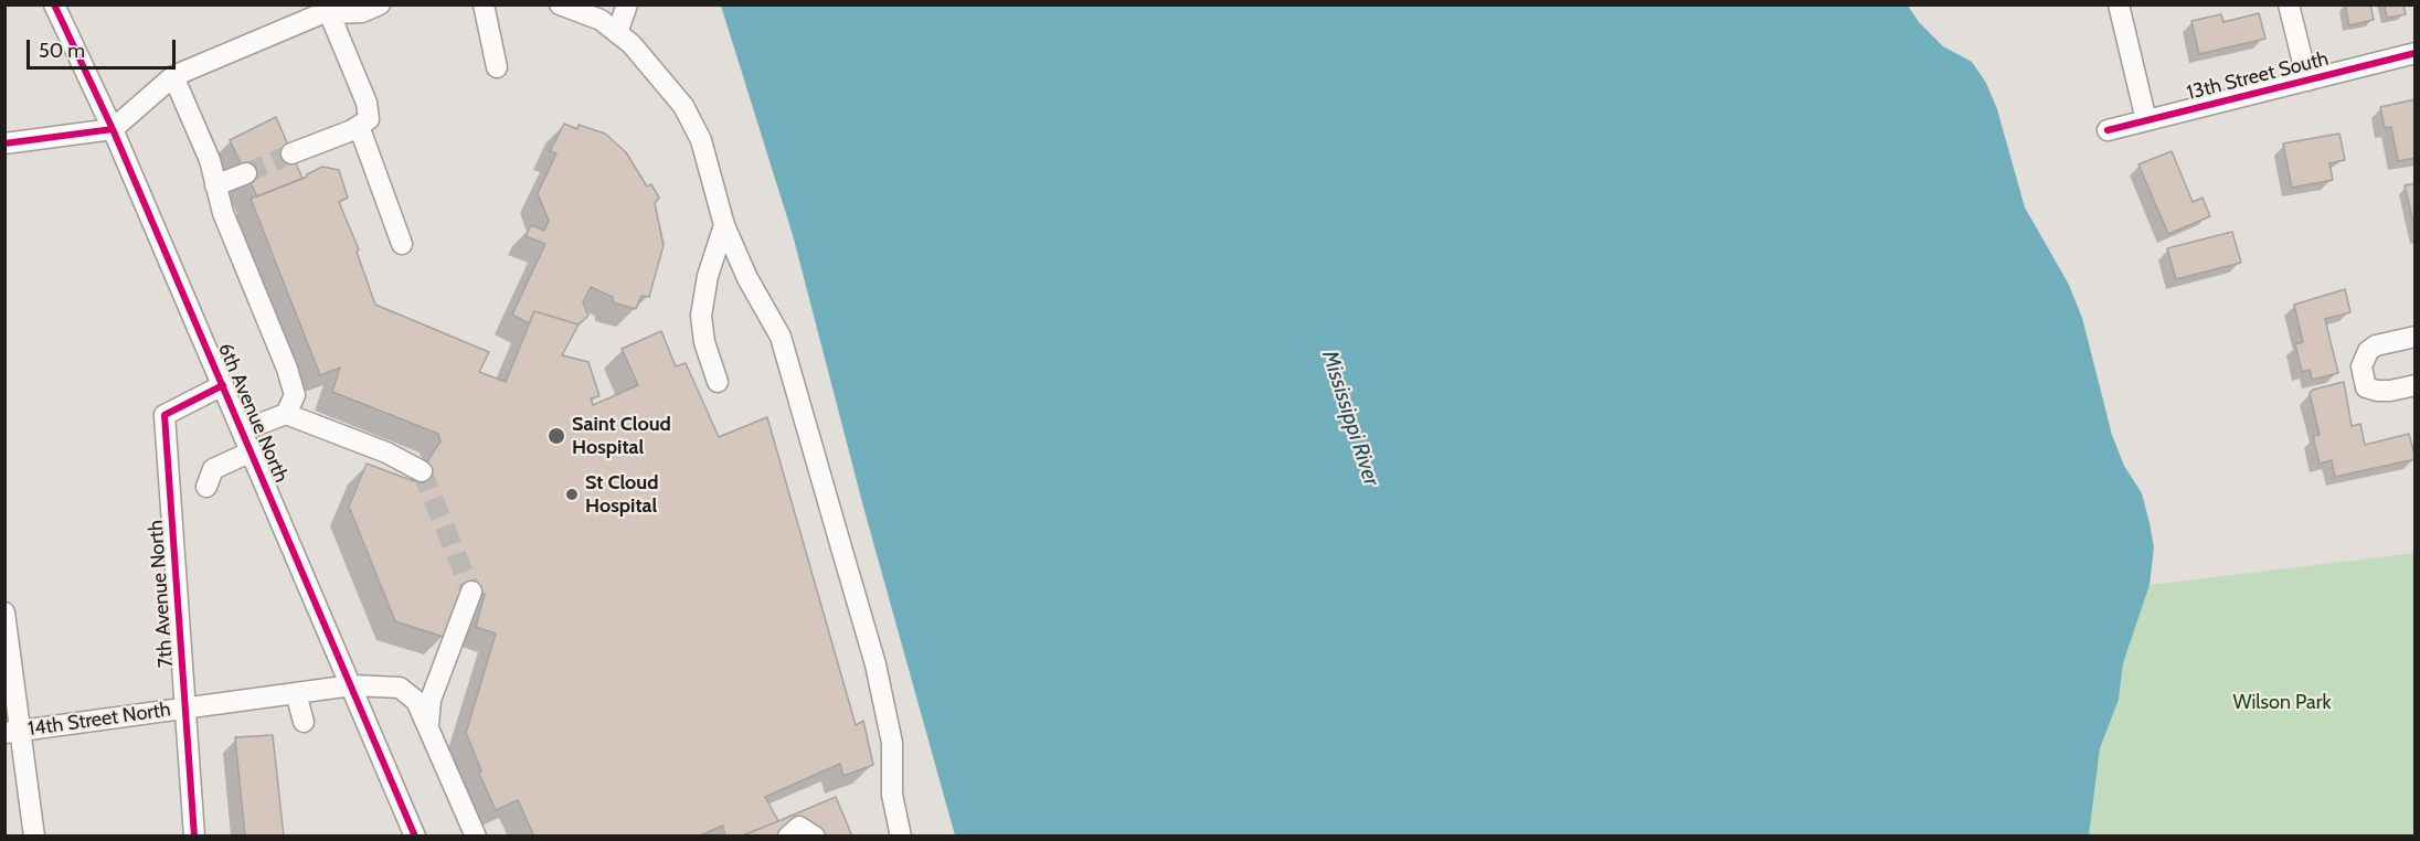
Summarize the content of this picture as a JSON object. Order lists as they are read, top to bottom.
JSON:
{
  "streets": {
    "street": [
      "13th Street South",
      "6th Avenue North",
      "7th Avenue North",
      "14th Street North"
    ]
  },
  "crossings": [
    ["6th Avenue North", "7th Avenue North"],
    ["6th Avenue North", "14th Street North"],
    ["7th Avenue North", "14th Street North"]
  ],
  "water": ["Mississippi River"],
  "parks": ["Wilson Park"],
  "places": ["Saint Cloud Hospital", "St Cloud Hospital"],
  "scale_bar": "50 m"
}
